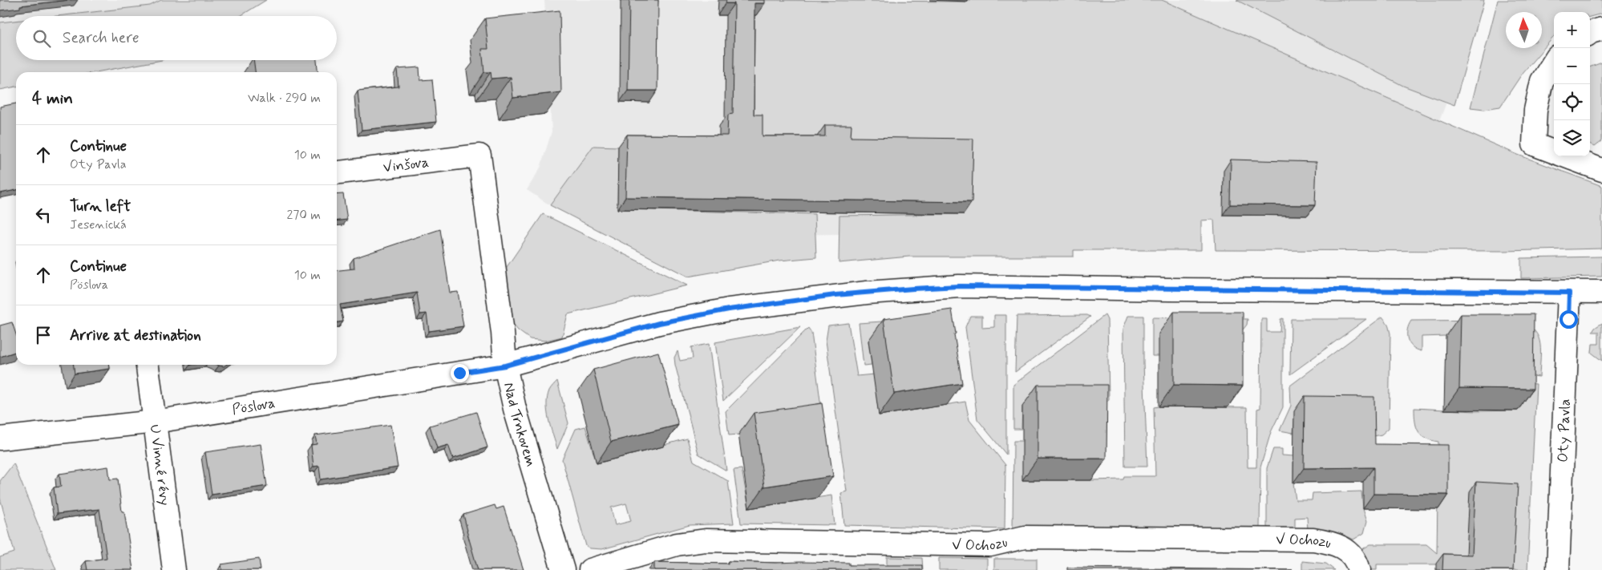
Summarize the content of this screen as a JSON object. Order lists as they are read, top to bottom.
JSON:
{
  "streets": {
    "street": [
      "Vinšova",
      "Pöslova",
      "Nad Trnkovem",
      "Oty Pavla",
      "U Vinné révy",
      "V Ochozu"
    ]
  },
  "crossings": [
    ["Vinšova", "Nad Trnkovem"],
    ["Pöslova", "Nad Trnkovem"],
    ["Pöslova", "Oty Pavla"],
    ["Pöslova", "U Vinné révy"]
  ],
  "north": "top",
  "page": {
    "map_buttons": ["+", "−"],
    "search": "Search here",
    "heading": ["4 min", "Walk · 290 m"],
    "list": [
      ["Continue", "Oty Pavla", "10 m"],
      ["Turn left", "Jesenická", "270 m"],
      ["Continue", "Pöslova", "10 m"],
      "Arrive at destination"
    ]
  }
}
